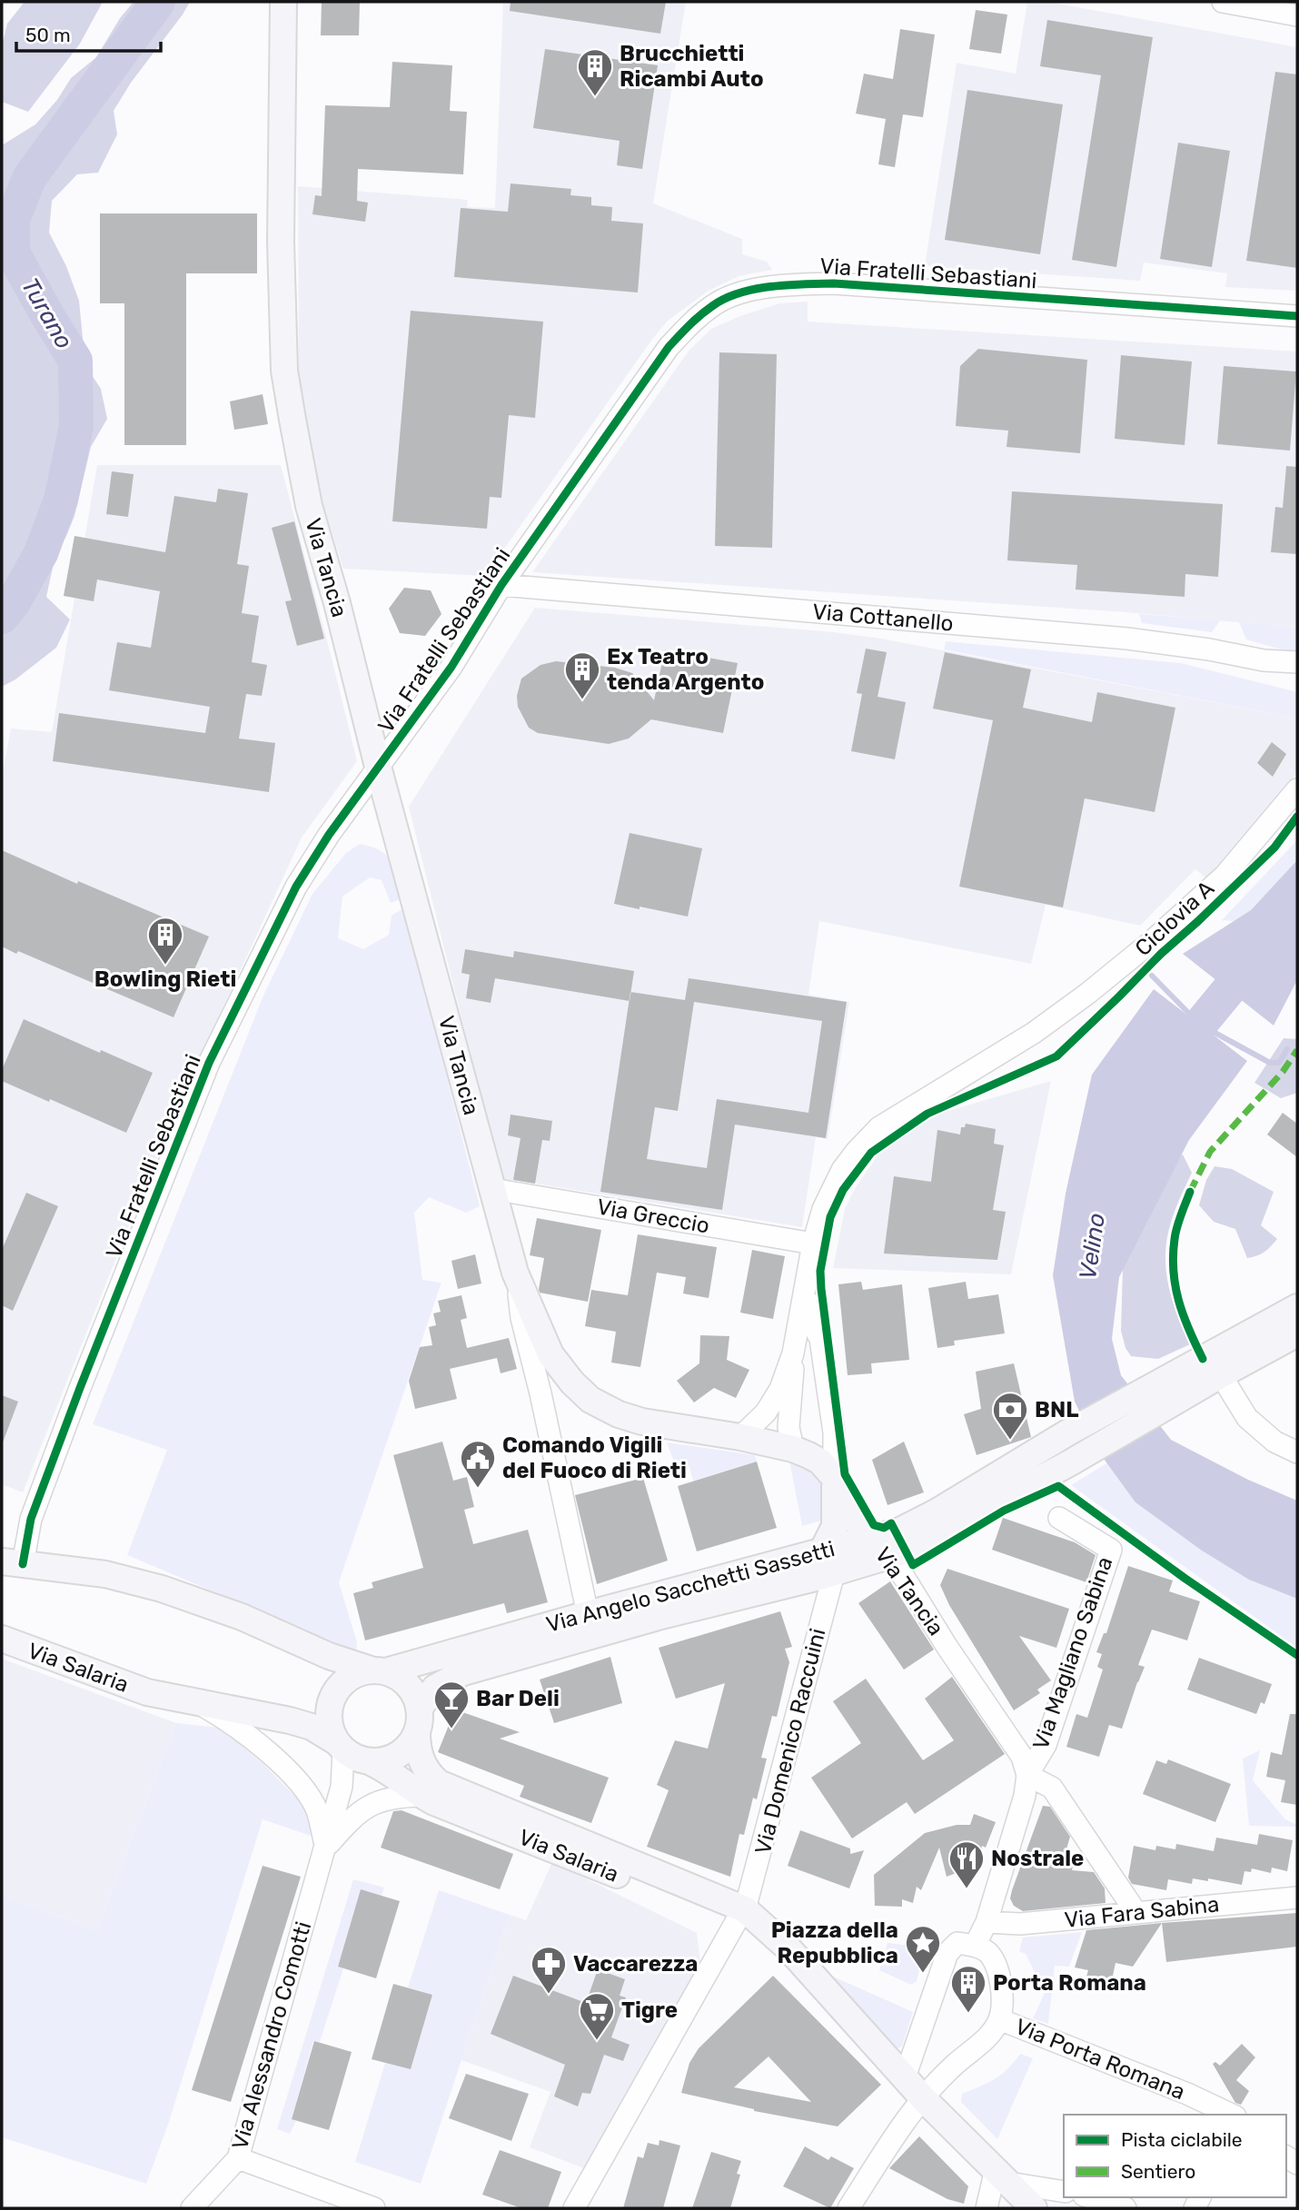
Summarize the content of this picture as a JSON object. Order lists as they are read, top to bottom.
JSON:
{
  "streets": {
    "main road": ["Via Tancia", "Via Angelo Sacchetti Sassetti", "Via Salaria"],
    "street": [
      "Via Fratelli Sebastiani",
      "Via Cottanello",
      "Via Greccio",
      "Via Magliano Sabina",
      "Via Domenico Raccuini",
      "Via Fara Sabina",
      "Via Alessandro Comotti",
      "Via Porta Romana"
    ],
    "cycle path": ["Ciclovia A"]
  },
  "crossings": [
    ["Via Fratelli Sebastiani", "Via Tancia"],
    ["Via Fratelli Sebastiani", "Via Cottanello"],
    ["Via Tancia", "Via Greccio"],
    ["Via Tancia", "Via Angelo Sacchetti Sassetti"],
    ["Via Tancia", "Via Magliano Sabina"],
    ["Via Angelo Sacchetti Sassetti", "Via Salaria"],
    ["Via Angelo Sacchetti Sassetti", "Via Domenico Raccuini"],
    ["Via Angelo Sacchetti Sassetti", "Via Alessandro Comotti"],
    ["Via Salaria", "Via Domenico Raccuini"],
    ["Via Salaria", "Via Alessandro Comotti"]
  ],
  "water": ["Turano", "Velino"],
  "places": {
    "building": [
      "Brucchietti Ricambi Auto",
      "Ex Teatro tenda Argento",
      "Bowling Rieti",
      "Porta Romana"
    ],
    "bank": ["BNL"],
    "public building": ["Comando Vigili del Fuoco di Rieti"],
    "bar": ["Bar Deli"],
    "restaurant": ["Nostrale"],
    "place": ["Piazza della Repubblica"],
    "pharmacy": ["Vaccarezza"],
    "supermarket": ["Tigre"]
  },
  "legend": ["Pista ciclabile", "Sentiero"],
  "scale_bar": "50 m"
}
